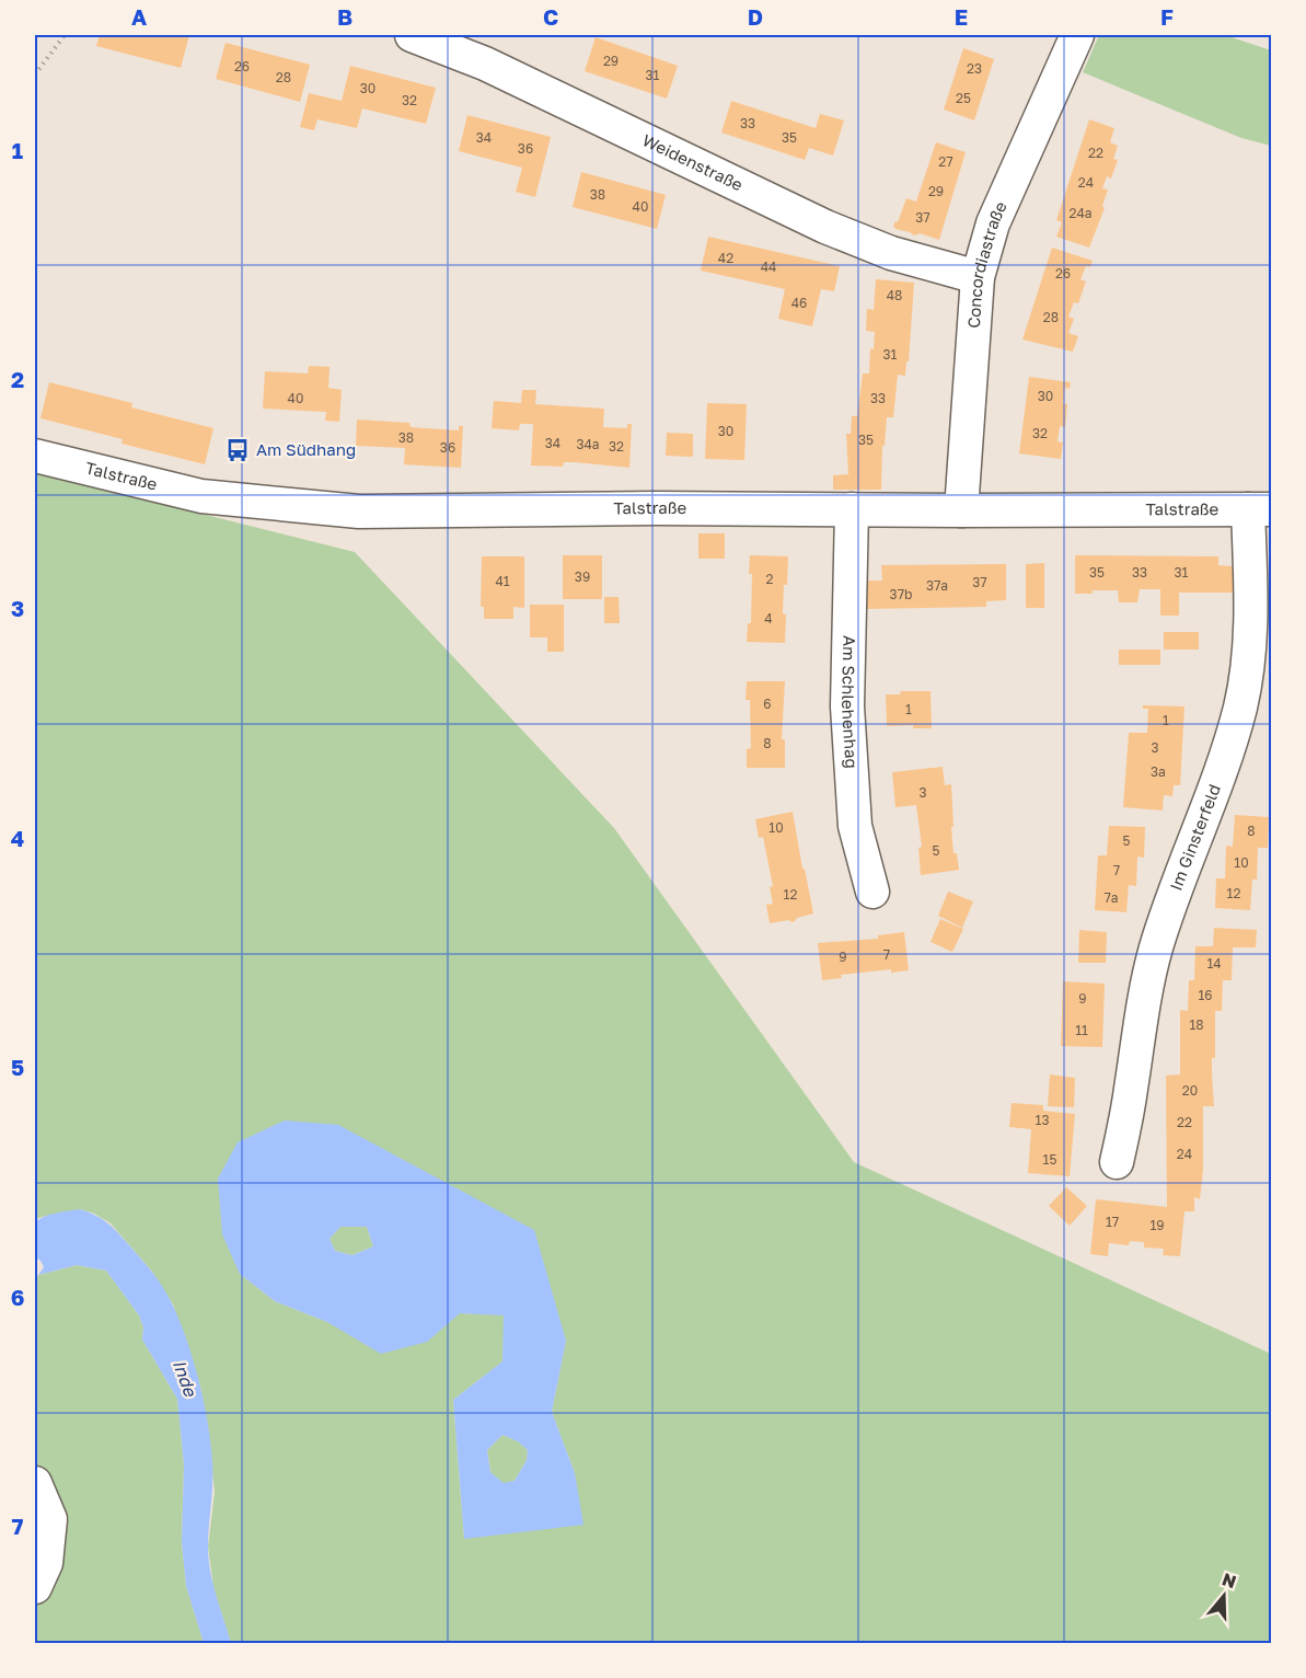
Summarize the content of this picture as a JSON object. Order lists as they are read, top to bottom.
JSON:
{
  "streets": {
    "street": [
      "Weidenstraße",
      "Concordiastraße",
      "Talstraße",
      "Am Schlehenhag",
      "Im Ginsterfeld"
    ]
  },
  "crossings": [
    ["Weidenstraße", "Concordiastraße"],
    ["Concordiastraße", "Talstraße"],
    ["Talstraße", "Am Schlehenhag"],
    ["Talstraße", "Im Ginsterfeld"]
  ],
  "water": ["Inde"],
  "places": {
    "bus stop": ["Am Südhang"]
  },
  "house_numbers": [
    "29",
    "26",
    "23",
    "31",
    "28",
    "30",
    "25",
    "32",
    "33",
    "34",
    "35",
    "36",
    "22",
    "27",
    "24",
    "29",
    "38",
    "40",
    "24a",
    "37",
    "42",
    "44",
    "26",
    "48",
    "46",
    "28",
    "31",
    "30",
    "40",
    "33",
    "30",
    "32",
    "38",
    "35",
    "34",
    "34a",
    "32",
    "36",
    "35",
    "33",
    "31",
    "39",
    "2",
    "41",
    "37",
    "37a",
    "37b",
    "4",
    "6",
    "1",
    "1",
    "8",
    "3",
    "3a",
    "3",
    "10",
    "8",
    "5",
    "5",
    "10",
    "7",
    "12",
    "12",
    "7a",
    "7",
    "9",
    "14",
    "16",
    "9",
    "18",
    "11",
    "20",
    "13",
    "22",
    "24",
    "15",
    "17",
    "19"
  ],
  "north": "top",
  "grid": {
    "columns": [
      "A",
      "B",
      "C",
      "D",
      "E",
      "F"
    ],
    "rows": [
      "1",
      "2",
      "3",
      "4",
      "5",
      "6",
      "7"
    ]
  }
}
